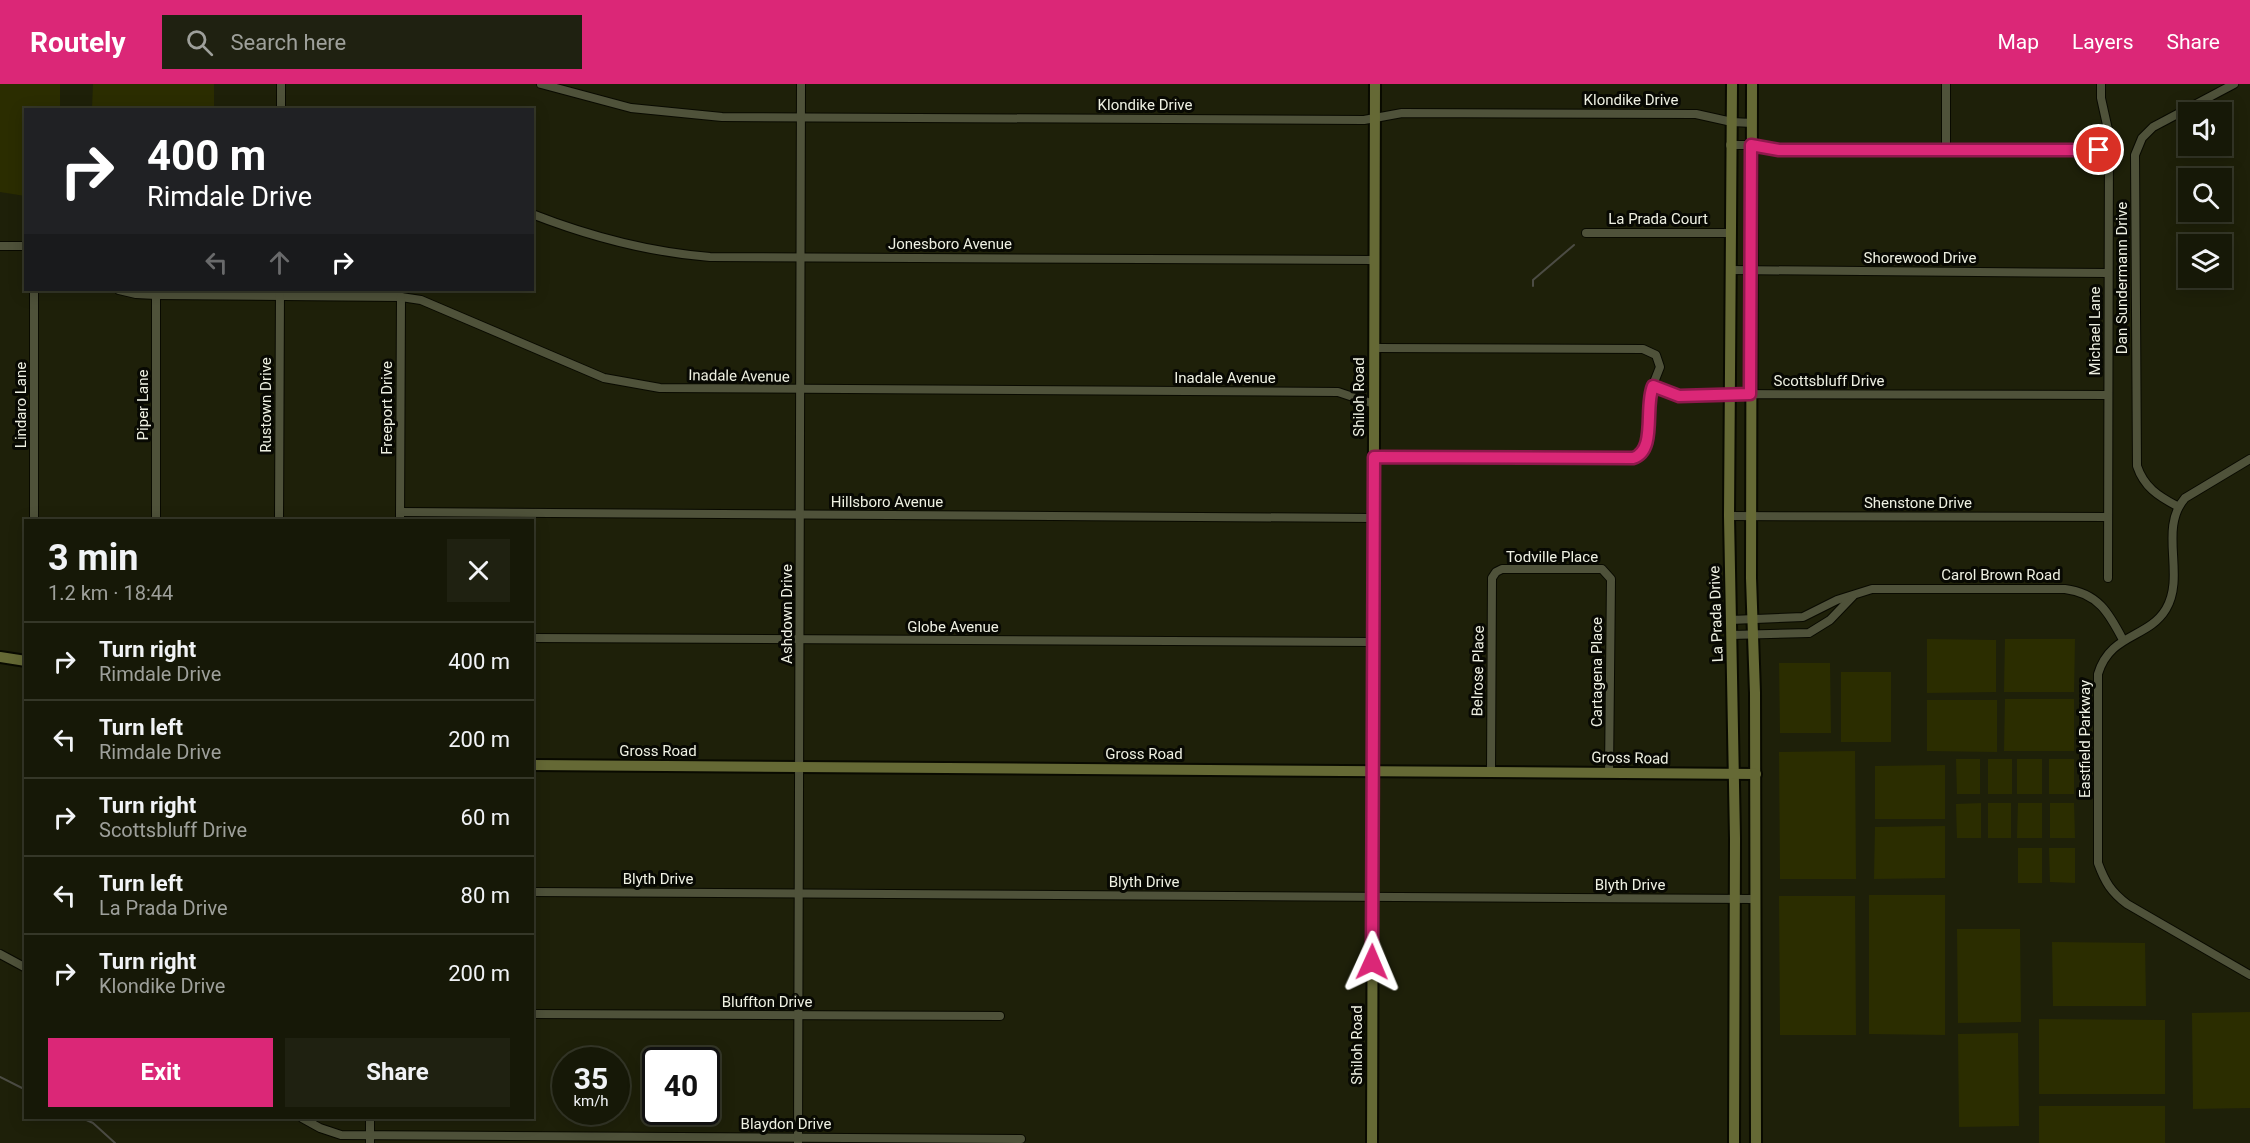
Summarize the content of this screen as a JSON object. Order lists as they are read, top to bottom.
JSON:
{
  "streets": {
    "street": [
      "Klondike Drive",
      "La Prada Court",
      "Jonesboro Avenue",
      "Shorewood Drive",
      "Dan Sundermann Drive",
      "Michael Lane",
      "Inadale Avenue",
      "Scottsbluff Drive",
      "Shiloh Road",
      "Lindaro Lane",
      "Piper Lane",
      "Rustown Drive",
      "Freeport Drive",
      "Hillsboro Avenue",
      "Shenstone Drive",
      "Todville Place",
      "Carol Brown Road",
      "Ashdown Drive",
      "La Prada Drive",
      "Globe Avenue",
      "Belrose Place",
      "Cartagena Place",
      "Eastfield Parkway",
      "Gross Road",
      "Blyth Drive",
      "Bluffton Drive",
      "Blaydon Drive"
    ]
  },
  "crossings": [
    ["Klondike Drive", "Shiloh Road"],
    ["Klondike Drive", "Ashdown Drive"],
    ["Klondike Drive", "La Prada Drive"],
    ["La Prada Court", "La Prada Drive"],
    ["Jonesboro Avenue", "Shiloh Road"],
    ["Jonesboro Avenue", "Ashdown Drive"],
    ["Shorewood Drive", "Michael Lane"],
    ["Shorewood Drive", "La Prada Drive"],
    ["Dan Sundermann Drive", "Eastfield Parkway"],
    ["Michael Lane", "Scottsbluff Drive"],
    ["Michael Lane", "Shenstone Drive"],
    ["Inadale Avenue", "Shiloh Road"],
    ["Inadale Avenue", "Piper Lane"],
    ["Inadale Avenue", "Rustown Drive"],
    ["Inadale Avenue", "Freeport Drive"],
    ["Inadale Avenue", "Ashdown Drive"],
    ["Scottsbluff Drive", "La Prada Drive"],
    ["Shiloh Road", "Hillsboro Avenue"],
    ["Shiloh Road", "Globe Avenue"],
    ["Shiloh Road", "Gross Road"],
    ["Shiloh Road", "Blyth Drive"],
    ["Freeport Drive", "Hillsboro Avenue"],
    ["Hillsboro Avenue", "Ashdown Drive"],
    ["Shenstone Drive", "La Prada Drive"],
    ["Todville Place", "Belrose Place"],
    ["Todville Place", "Cartagena Place"],
    ["Carol Brown Road", "La Prada Drive"],
    ["Carol Brown Road", "Eastfield Parkway"],
    ["Ashdown Drive", "Globe Avenue"],
    ["Ashdown Drive", "Gross Road"],
    ["Ashdown Drive", "Blyth Drive"],
    ["Ashdown Drive", "Bluffton Drive"],
    ["Ashdown Drive", "Blaydon Drive"],
    ["La Prada Drive", "Gross Road"],
    ["La Prada Drive", "Blyth Drive"],
    ["Belrose Place", "Gross Road"],
    ["Cartagena Place", "Gross Road"]
  ],
  "page": {
    "header": "Routely",
    "search": "Search here",
    "nav": ["Map", "Layers", "Share"],
    "turn": ["400 m", "Rimdale Drive"],
    "heading": ["3 min", "1.2 km · 18:44"],
    "list": [
      {
        "name": "Turn right",
        "note": "Rimdale Drive",
        "value": "400 m"
      },
      {
        "name": "Turn left",
        "note": "Rimdale Drive",
        "value": "200 m"
      },
      {
        "name": "Turn right",
        "note": "Scottsbluff Drive",
        "value": "60 m"
      },
      {
        "name": "Turn left",
        "note": "La Prada Drive",
        "value": "80 m"
      },
      {
        "name": "Turn right",
        "note": "Klondike Drive",
        "value": "200 m"
      }
    ],
    "buttons": ["Exit", "Share"],
    "speed": "35 km/h",
    "limit": "40"
  }
}
